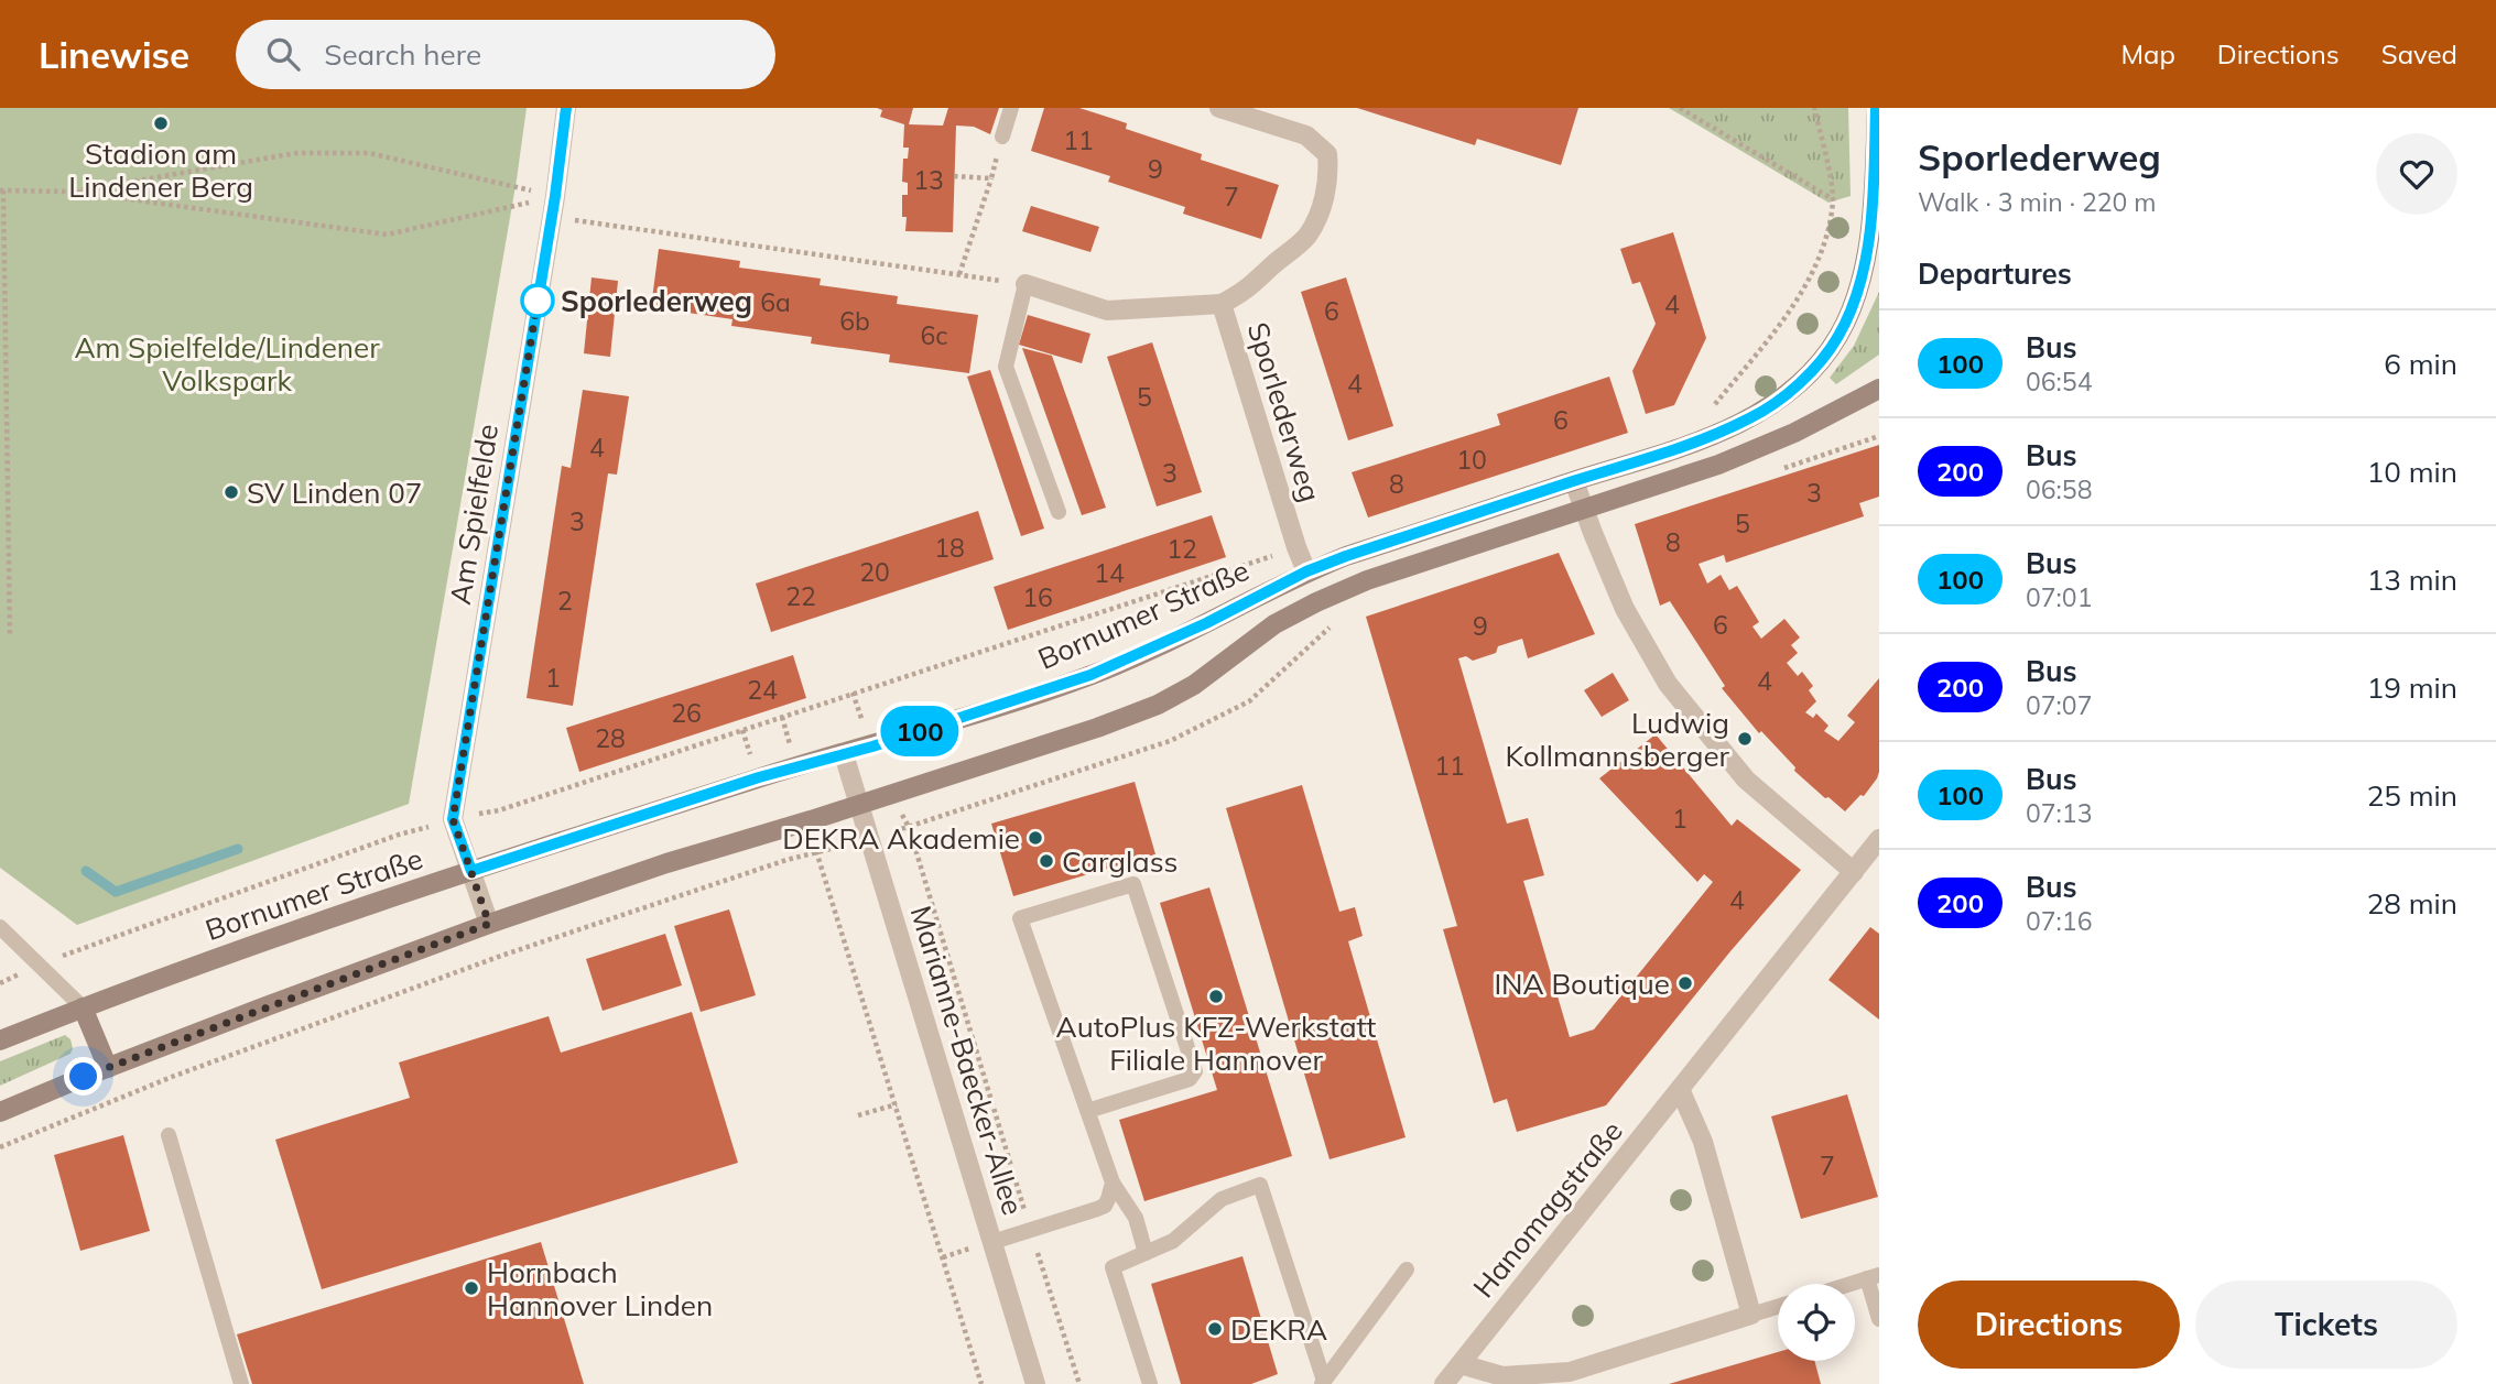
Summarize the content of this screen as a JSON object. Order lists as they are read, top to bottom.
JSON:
{
  "streets": {
    "main road": ["Bornumer Straße"],
    "street": [
      "Sporlederweg",
      "Am Spielfelde",
      "Marianne-Baecker-Allee",
      "Hanomagstraße"
    ]
  },
  "crossings": [
    ["Sporlederweg", "Bornumer Straße"],
    ["Am Spielfelde", "Bornumer Straße"],
    ["Bornumer Straße", "Marianne-Baecker-Allee"]
  ],
  "parks": ["Am Spielfelde/Lindener Volkspark"],
  "places": [
    "Stadion am Lindener Berg",
    "Sporlederweg",
    "SV Linden 07",
    "Ludwig Kollmannsberger",
    "DEKRA Akademie",
    "Carglass",
    "INA Boutique",
    "AutoPlus KFZ-Werkstatt Filiale Hannover",
    "Hornbach Hannover Linden",
    "DEKRA"
  ],
  "lines": ["bus line 100"],
  "house_numbers": [
    "11",
    "9",
    "13",
    "7",
    "6a",
    "4",
    "6",
    "6b",
    "6c",
    "4",
    "5",
    "6",
    "4",
    "10",
    "3",
    "8",
    "3",
    "3",
    "5",
    "8",
    "18",
    "12",
    "20",
    "14",
    "22",
    "16",
    "2",
    "6",
    "9",
    "1",
    "4",
    "24",
    "26",
    "28",
    "11",
    "1",
    "4",
    "7"
  ],
  "page": {
    "header": "Linewise",
    "search": "Search here",
    "nav": ["Map", "Directions", "Saved"],
    "on_map": "100",
    "heading": [
      ["Sporlederweg", "Walk · 3 min · 220 m"],
      "Departures"
    ],
    "list": [
      {
        "mark": "100",
        "name": "Bus",
        "note": "06:54",
        "value": "6 min"
      },
      {
        "mark": "200",
        "name": "Bus",
        "note": "06:58",
        "value": "10 min"
      },
      {
        "mark": "100",
        "name": "Bus",
        "note": "07:01",
        "value": "13 min"
      },
      {
        "mark": "200",
        "name": "Bus",
        "note": "07:07",
        "value": "19 min"
      },
      {
        "mark": "100",
        "name": "Bus",
        "note": "07:13",
        "value": "25 min"
      },
      {
        "mark": "200",
        "name": "Bus",
        "note": "07:16",
        "value": "28 min"
      }
    ],
    "buttons": ["Directions", "Tickets"]
  }
}
